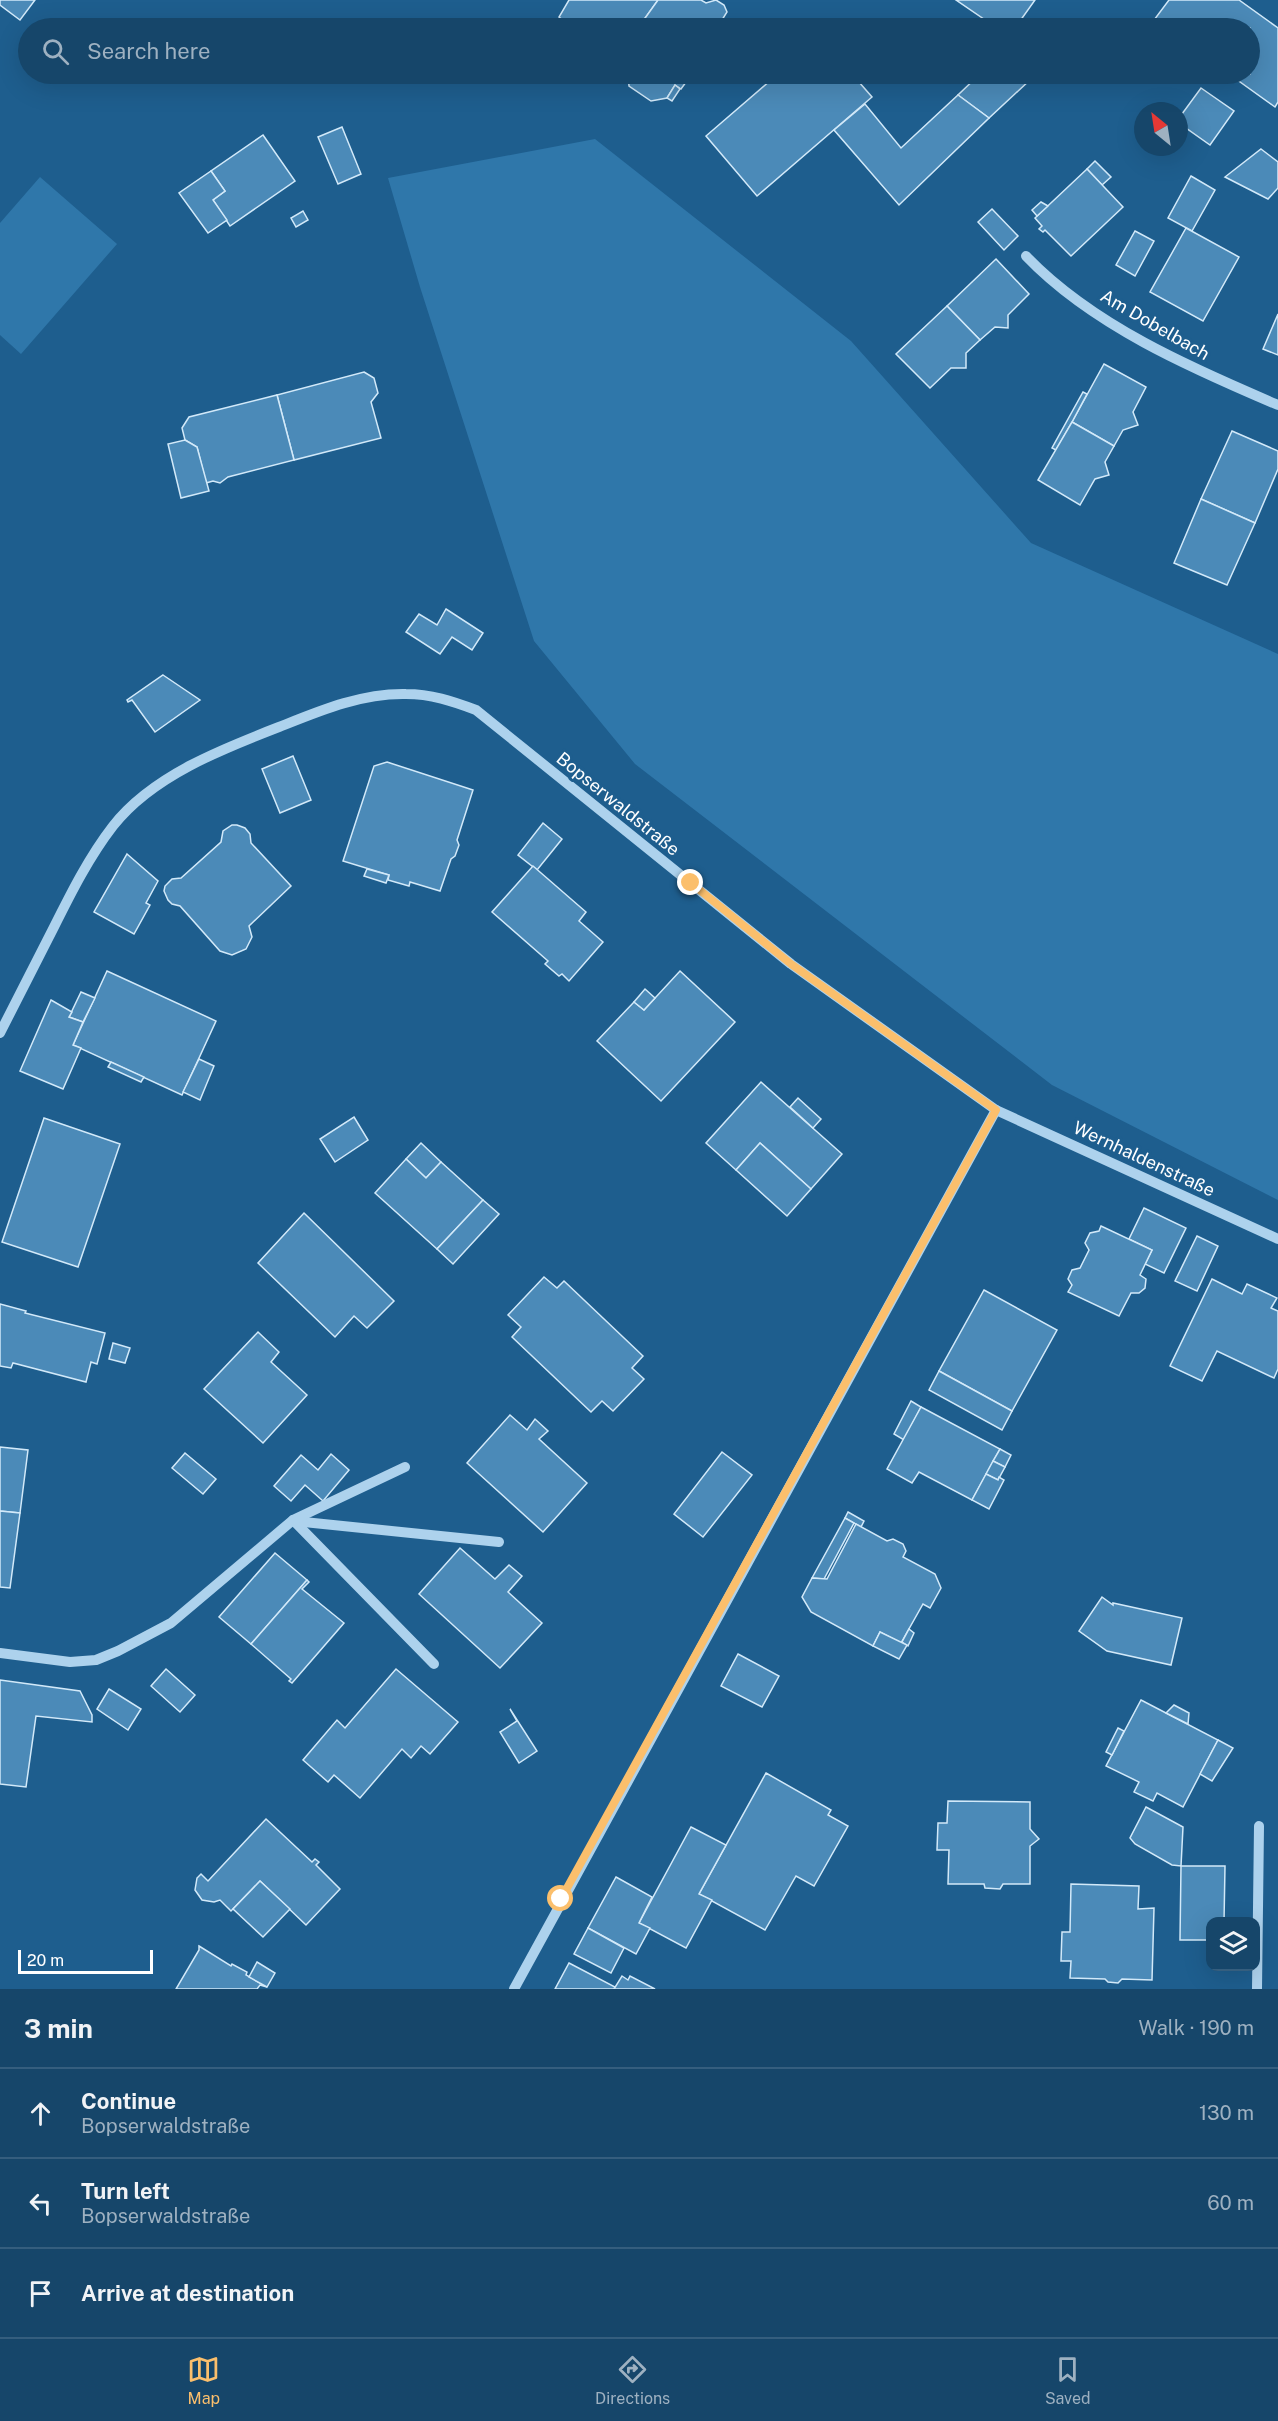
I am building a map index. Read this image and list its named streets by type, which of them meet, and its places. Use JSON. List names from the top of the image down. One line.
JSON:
{"streets":{"street":["Am Dobelbach","Bopserwaldstraße","Wernhaldenstraße"]},"crossings":[["Bopserwaldstraße","Wernhaldenstraße"]],"scale_bar":"20 m","north":"top left","page":{"search":"Search here","scale":"20 m","heading":["3 min","Walk · 190 m"],"list":[["Continue","Bopserwaldstraße","130 m"],["Turn left","Bopserwaldstraße","60 m"],"Arrive at destination"],"nav":["Map","Directions","Saved"]}}
